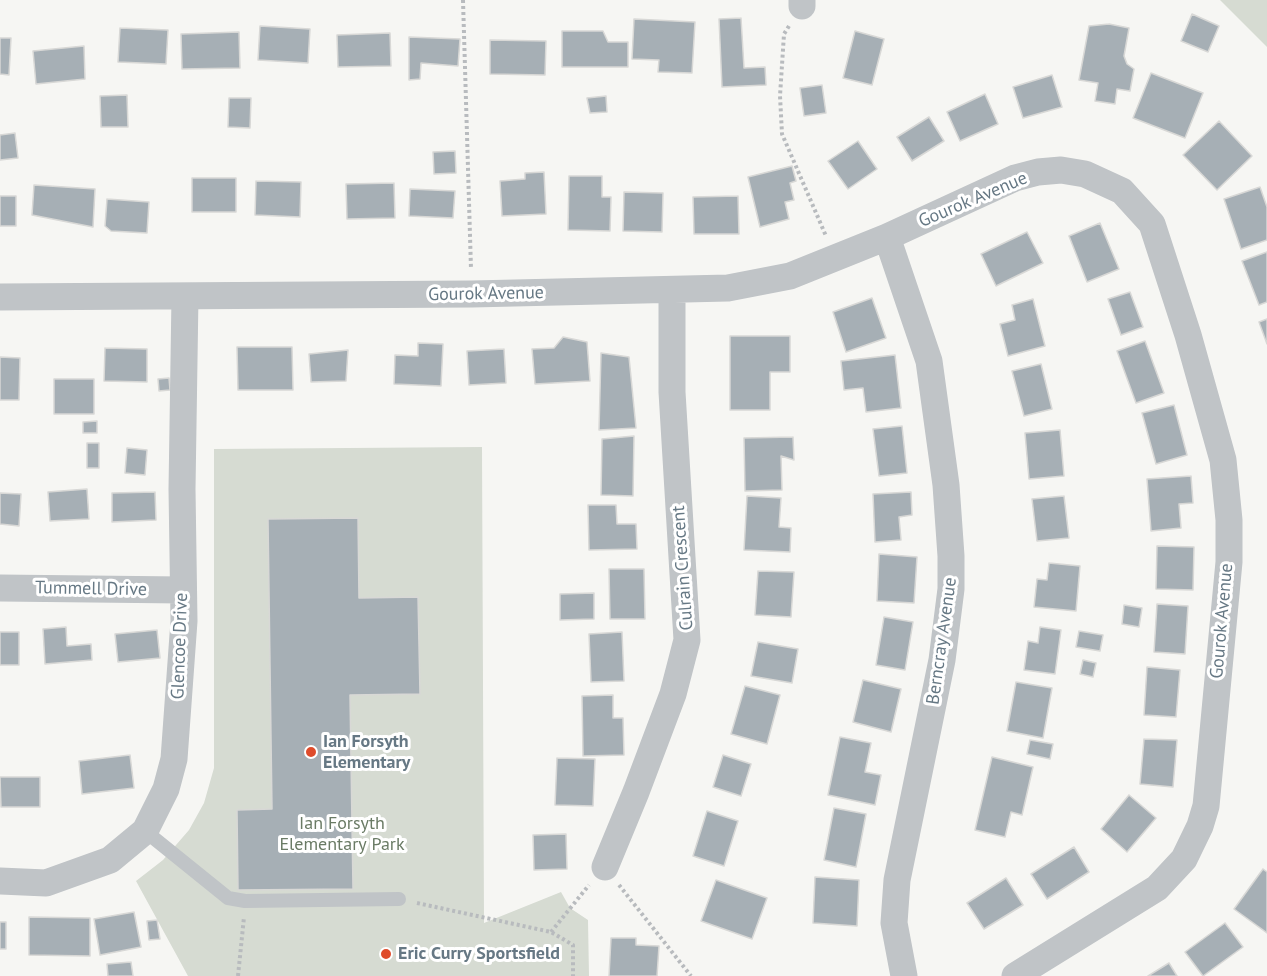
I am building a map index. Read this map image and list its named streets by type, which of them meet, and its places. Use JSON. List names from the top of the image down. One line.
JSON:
{"streets":{"street":["Gourok Avenue","Culrain Crescent","Tummell Drive","Berncray Avenue","Glencoe Drive"]},"crossings":[["Gourok Avenue","Culrain Crescent"],["Gourok Avenue","Berncray Avenue"],["Gourok Avenue","Glencoe Drive"],["Tummell Drive","Glencoe Drive"]],"parks":["Ian Forsyth Elementary Park"],"places":["Ian Forsyth Elementary","Eric Curry Sportsfield"]}
